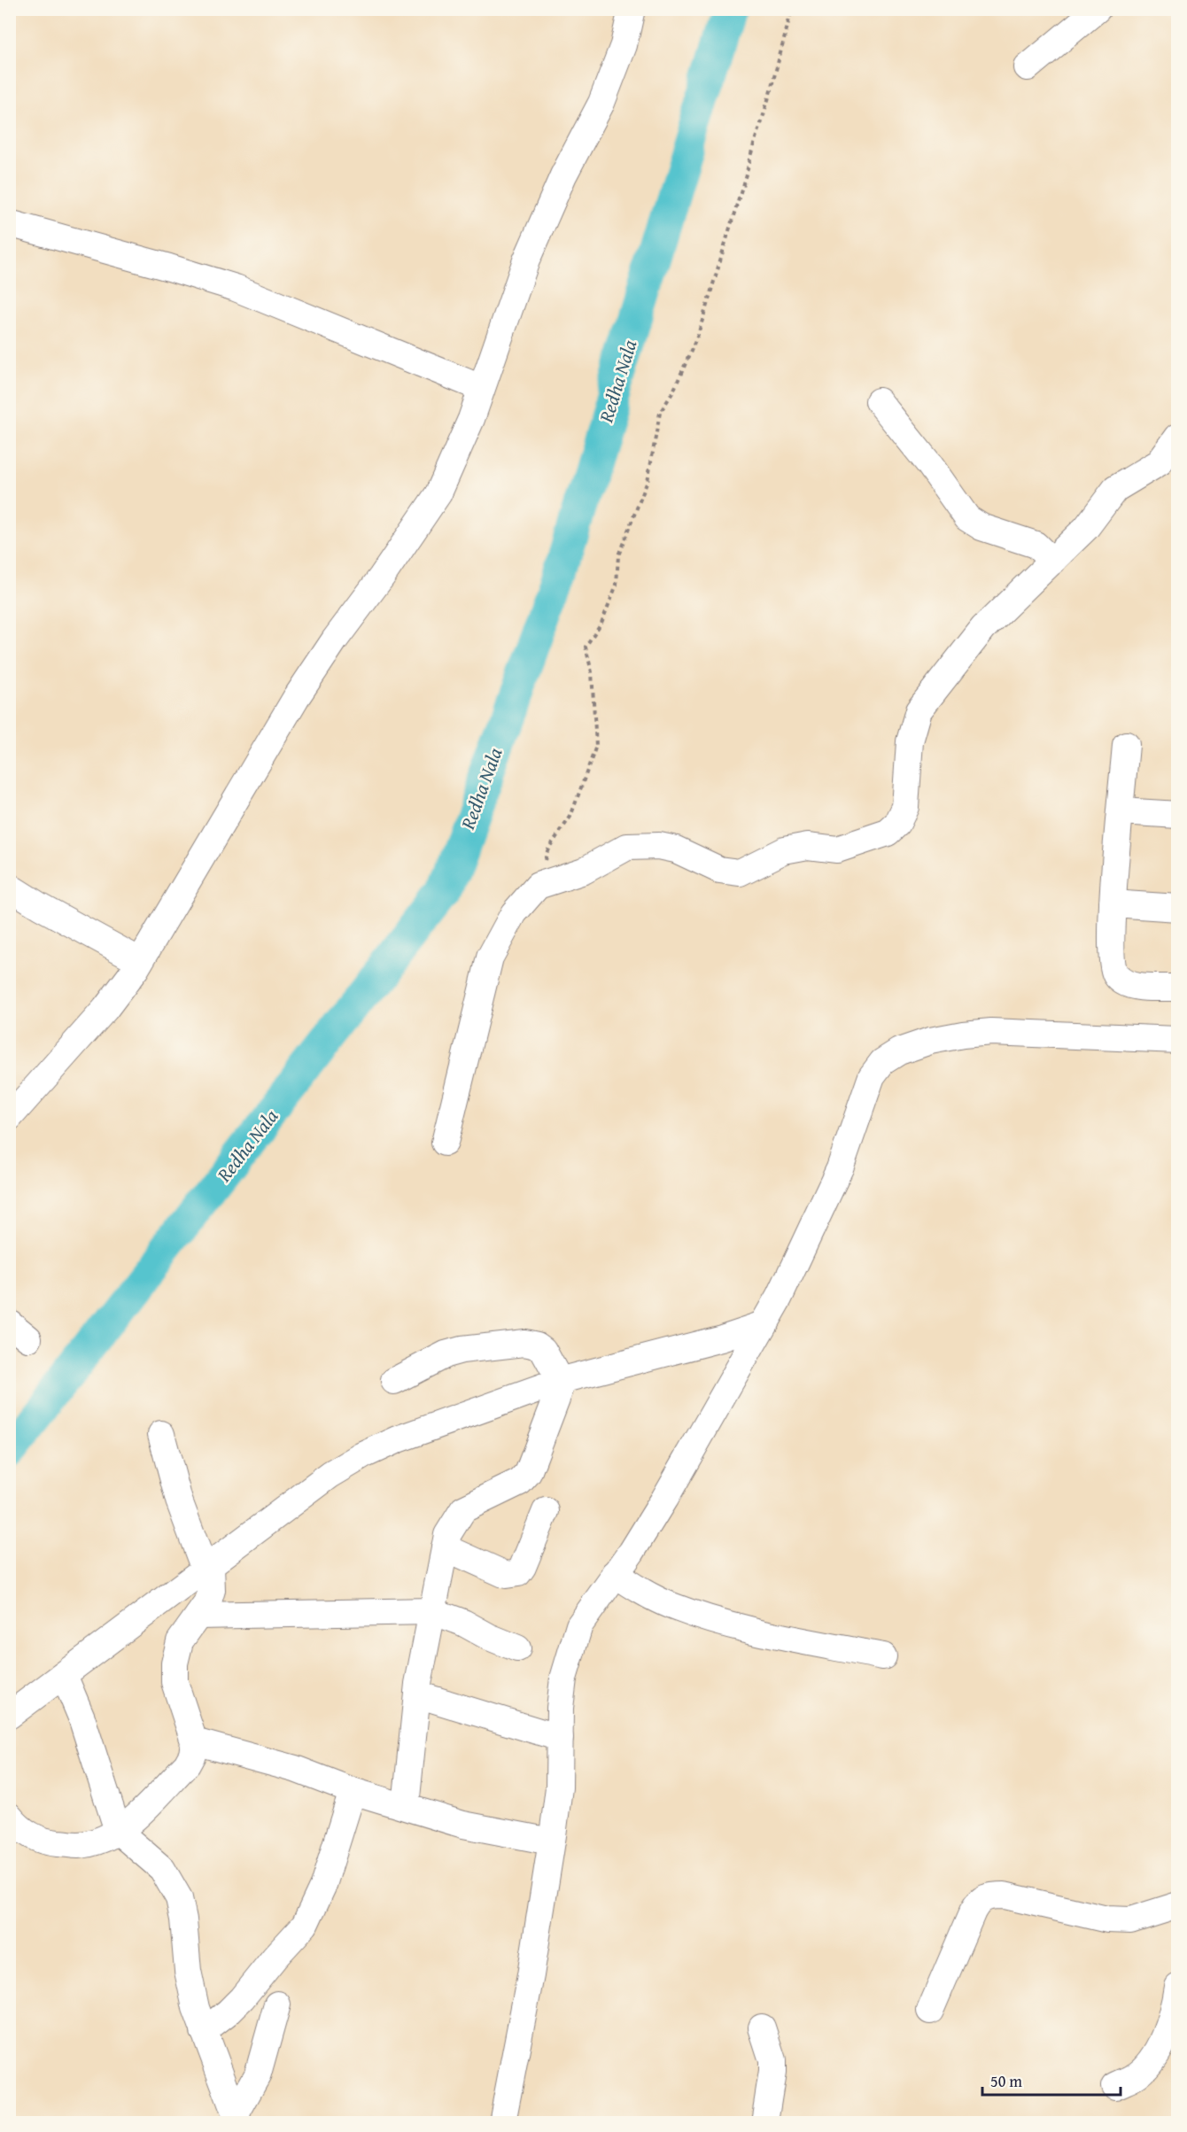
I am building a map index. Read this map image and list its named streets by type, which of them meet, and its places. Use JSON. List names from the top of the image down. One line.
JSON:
{"water":["Redha Nala"],"scale_bar":"50 m"}
